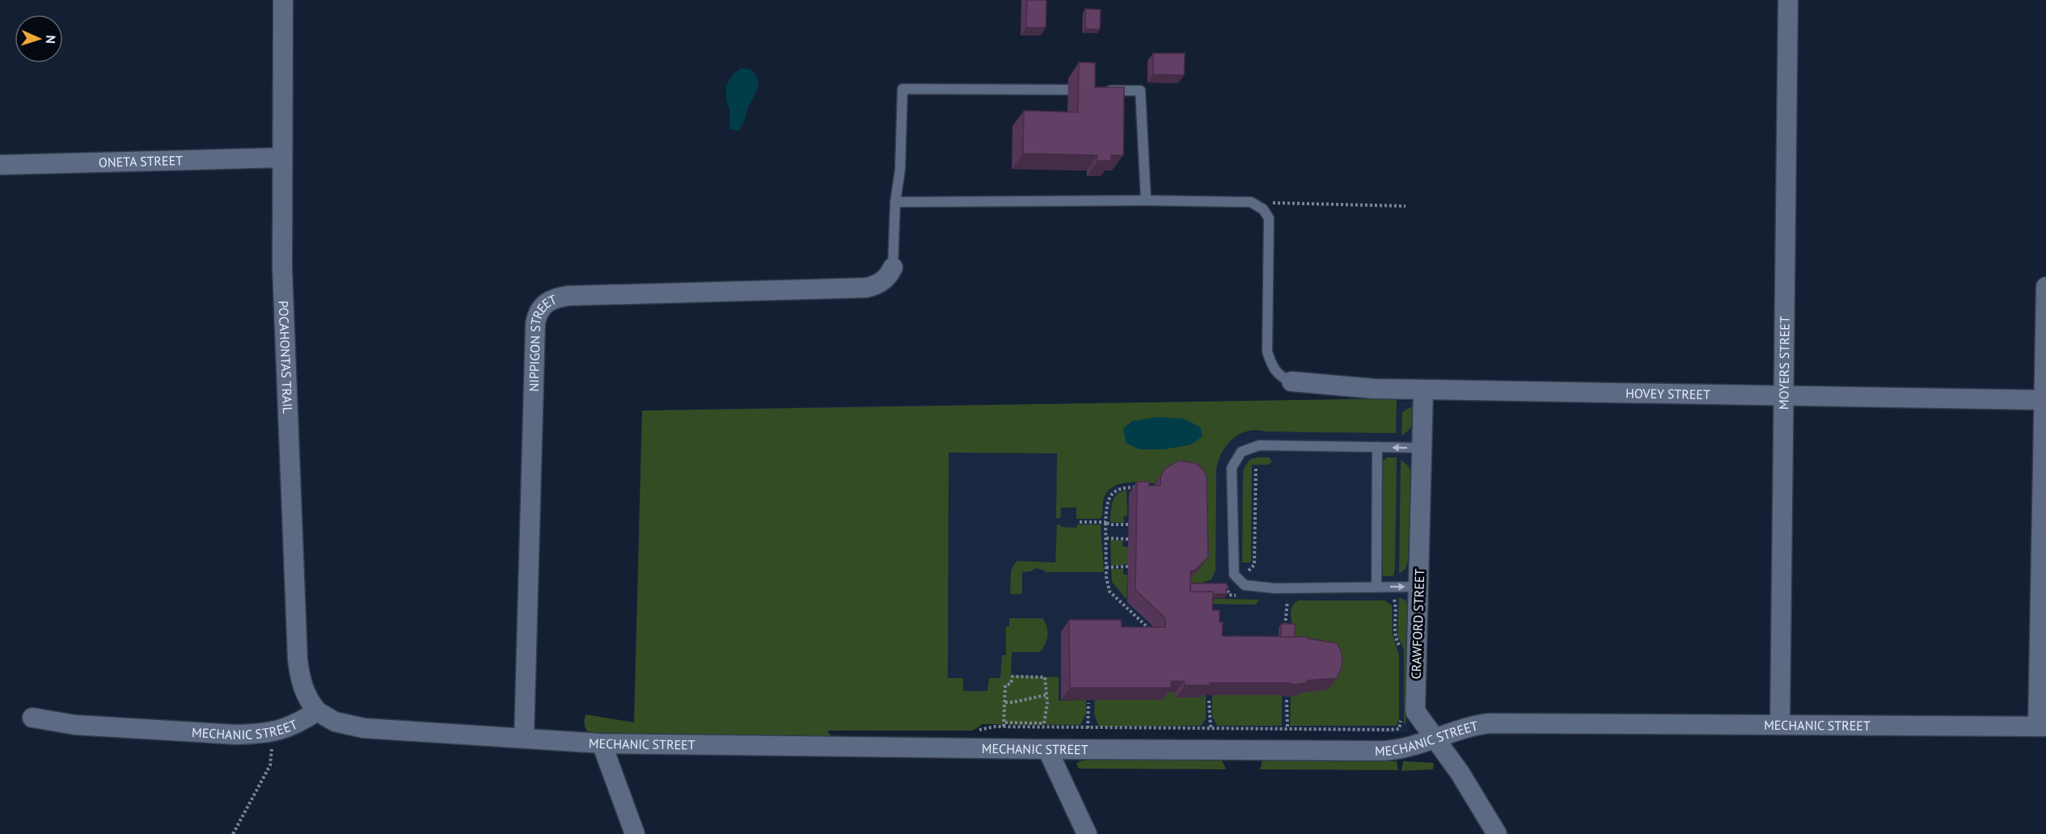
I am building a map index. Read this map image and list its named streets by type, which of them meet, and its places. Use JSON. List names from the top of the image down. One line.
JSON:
{"streets":{"street":["ONETA STREET","NIPPIGON STREET","POCAHONTAS TRAIL","MOYERS STREET","HOVEY STREET","CRAWFORD STREET","MECHANIC STREET"]},"crossings":[["ONETA STREET","POCAHONTAS TRAIL"],["NIPPIGON STREET","MECHANIC STREET"],["POCAHONTAS TRAIL","MECHANIC STREET"],["MOYERS STREET","HOVEY STREET"],["MOYERS STREET","MECHANIC STREET"],["HOVEY STREET","CRAWFORD STREET"],["CRAWFORD STREET","MECHANIC STREET"]],"north":"right"}
